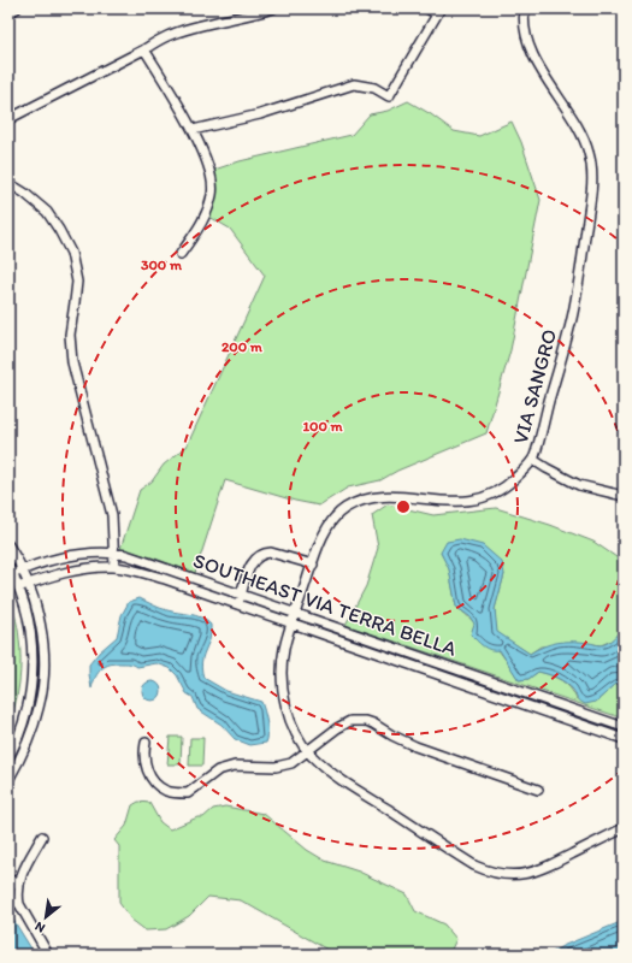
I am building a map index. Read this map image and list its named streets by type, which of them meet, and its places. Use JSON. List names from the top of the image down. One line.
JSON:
{"streets":{"street":["VIA SANGRO","SOUTHEAST VIA TERRA BELLA"]},"crossings":[["VIA SANGRO","SOUTHEAST VIA TERRA BELLA"]],"north":"bottom left","rings":["300 m","200 m","100 m"]}
